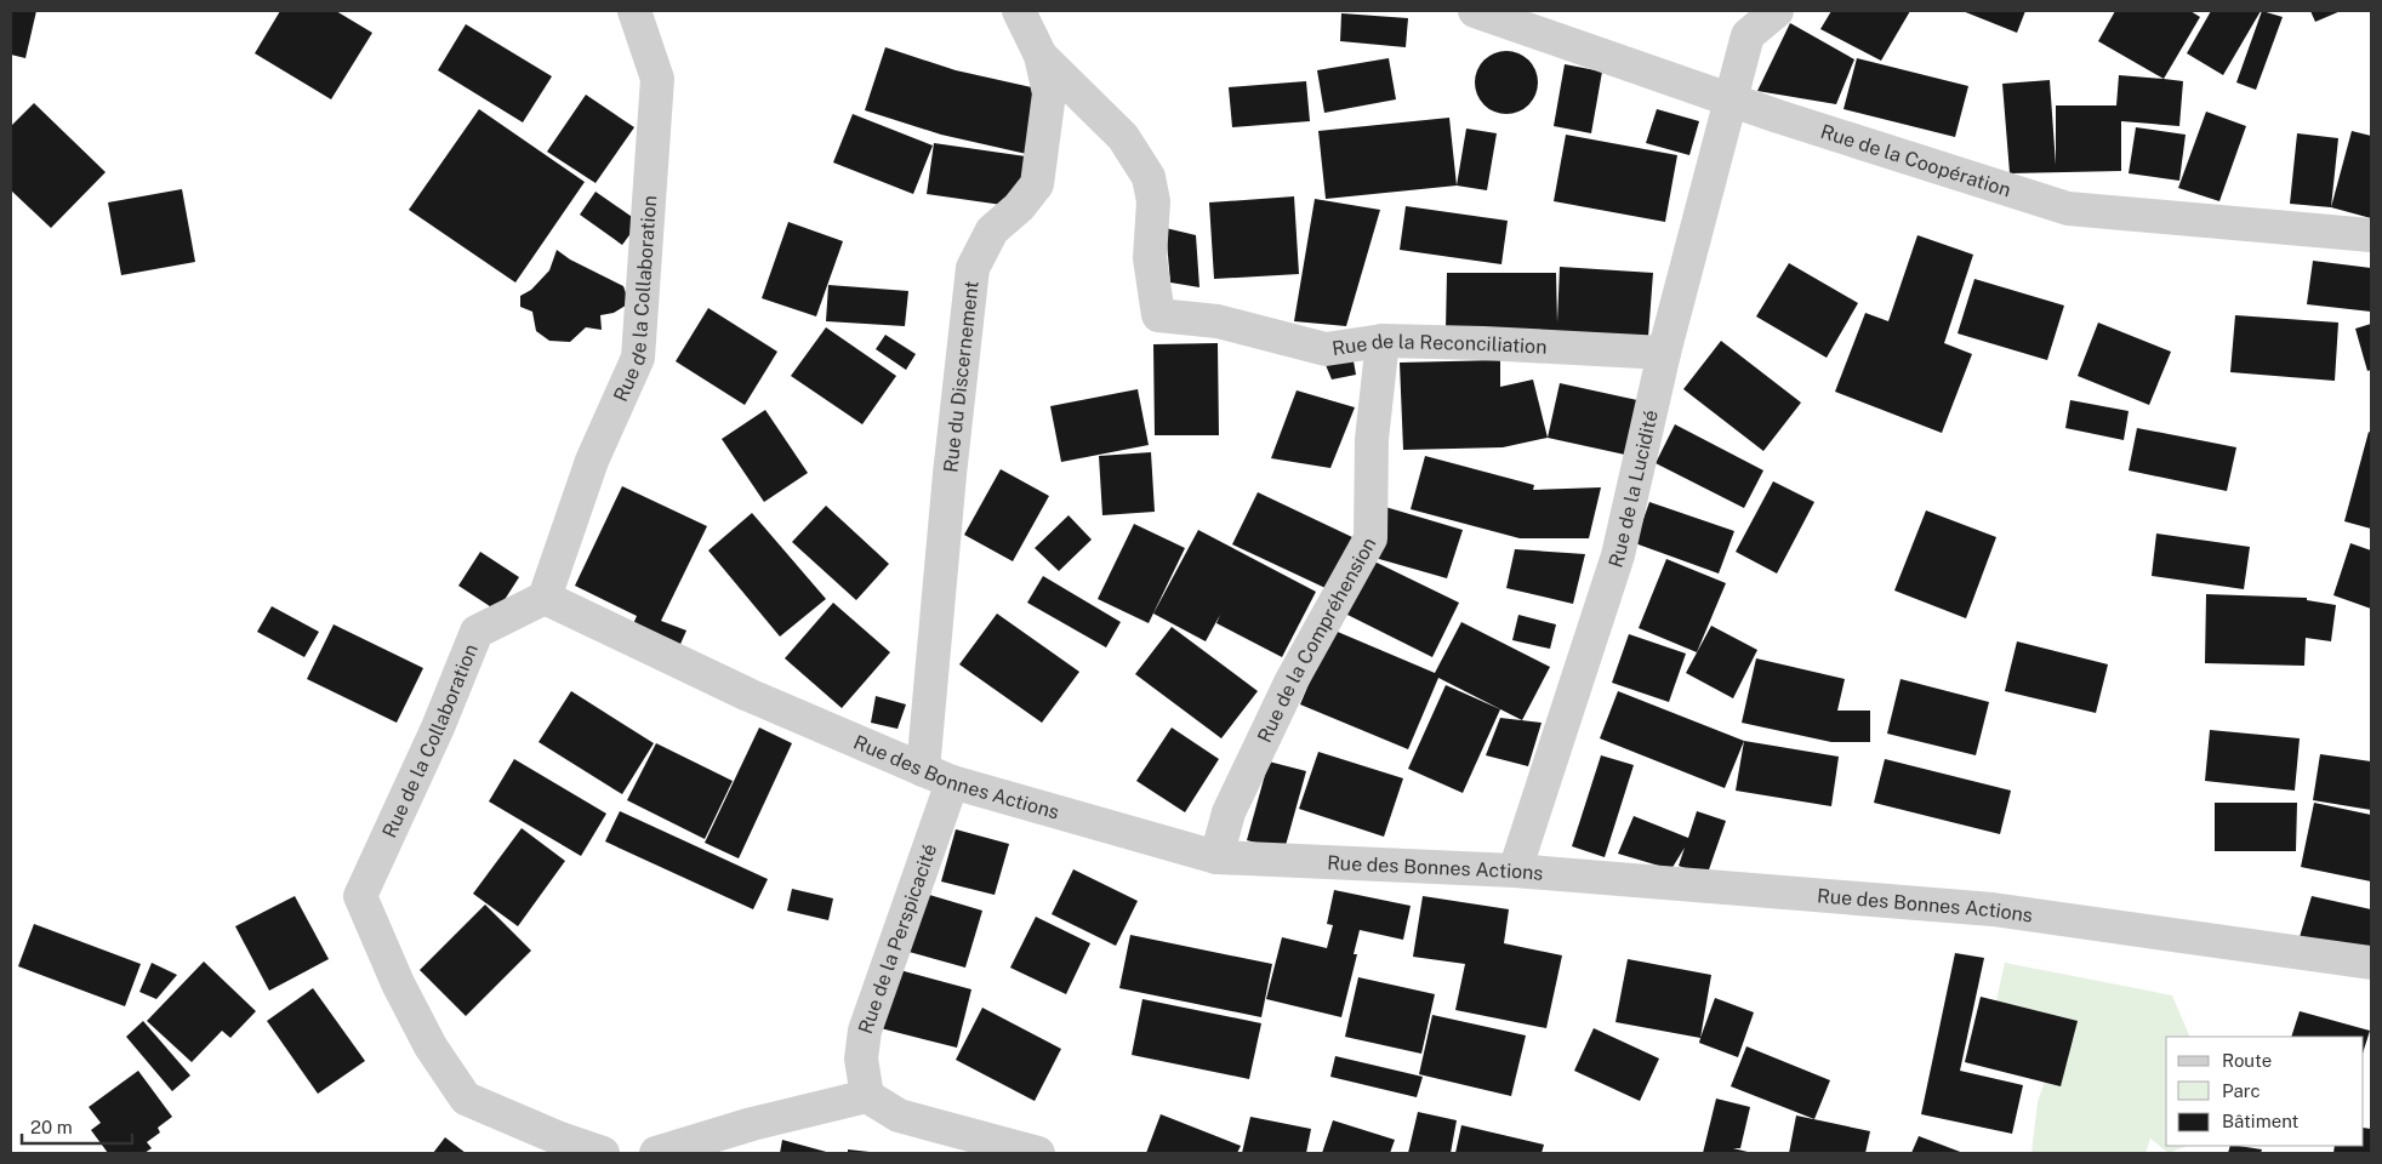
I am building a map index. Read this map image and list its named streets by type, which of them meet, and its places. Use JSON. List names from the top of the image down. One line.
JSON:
{"streets":{"street":["Rue de la Coopération","Rue de la Collaboration","Rue de la Reconciliation","Rue du Discernement","Rue de la Lucidité","Rue de la Compréhension","Rue des Bonnes Actions","Rue de la Perspicacité"]},"crossings":[["Rue de la Coopération","Rue de la Lucidité"],["Rue de la Collaboration","Rue des Bonnes Actions"],["Rue de la Reconciliation","Rue du Discernement"],["Rue de la Reconciliation","Rue de la Lucidité"],["Rue de la Reconciliation","Rue de la Compréhension"],["Rue du Discernement","Rue des Bonnes Actions"],["Rue du Discernement","Rue de la Perspicacité"],["Rue de la Lucidité","Rue des Bonnes Actions"],["Rue de la Compréhension","Rue des Bonnes Actions"],["Rue des Bonnes Actions","Rue de la Perspicacité"]],"legend":["Route","Parc","Bâtiment"],"scale_bar":"20 m"}
